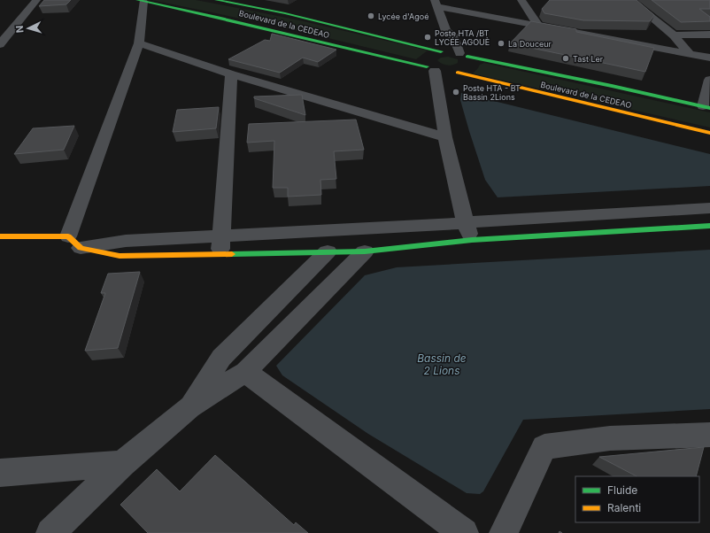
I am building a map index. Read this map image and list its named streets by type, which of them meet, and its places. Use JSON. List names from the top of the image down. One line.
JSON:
{"streets":{"main road":["Boulevard de la CEDEAO"]},"water":["Bassin de 2 Lions"],"places":["Lycée d'Agoé","Poste HTA /BT LYCÉE AGOUÈ","La Douceur","Tast Ler","Poste HTA - BT Bassin 2Lions"],"legend":["Fluide","Ralenti"],"north":"left"}
